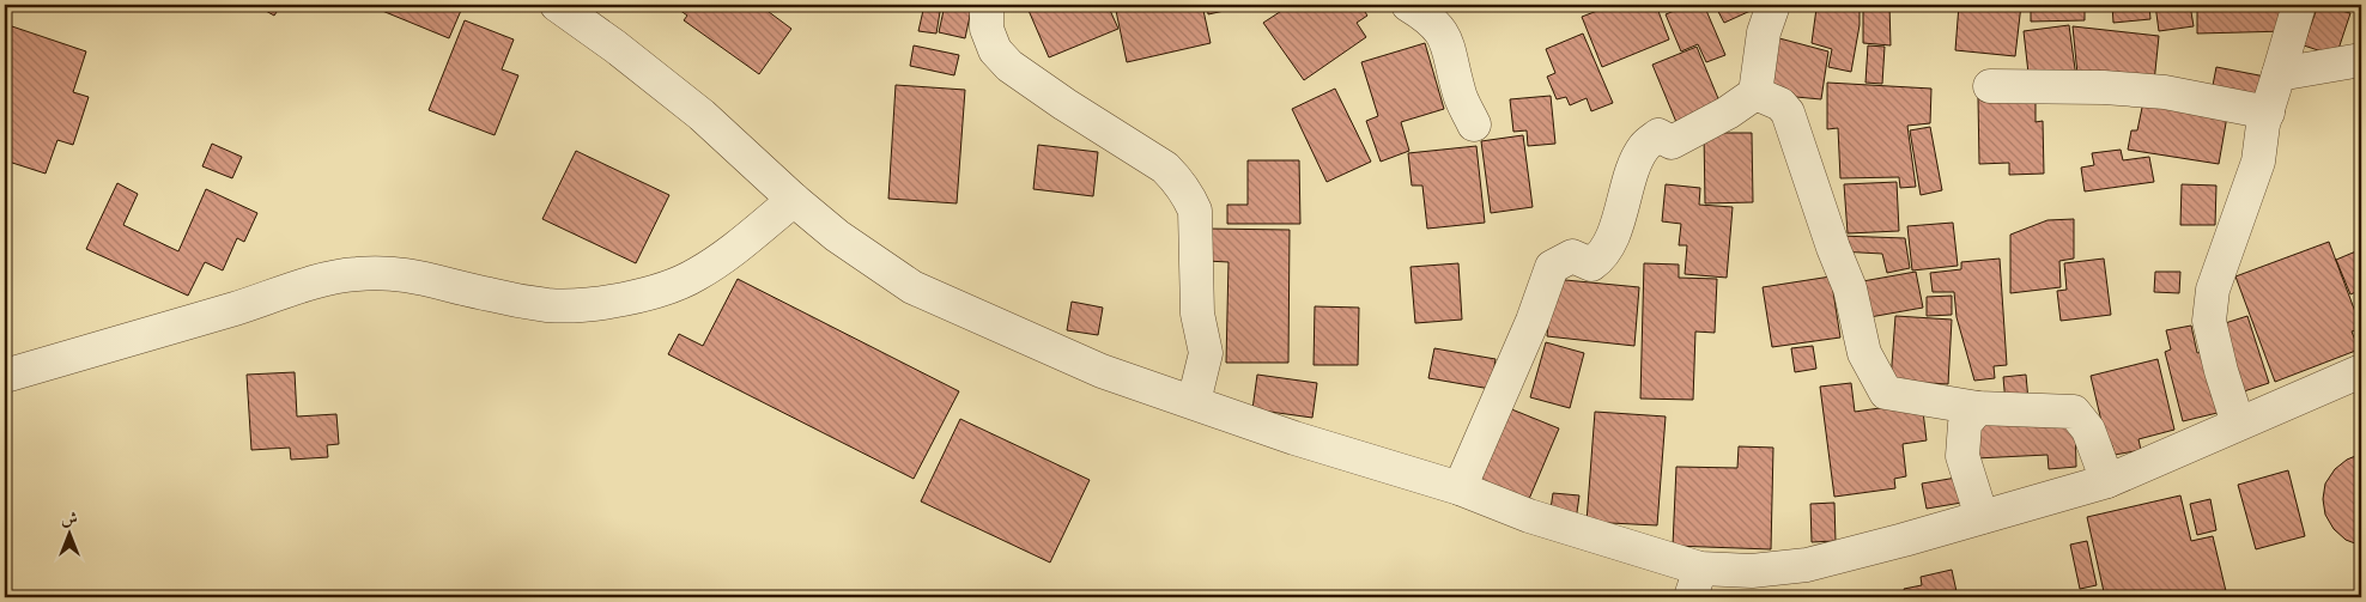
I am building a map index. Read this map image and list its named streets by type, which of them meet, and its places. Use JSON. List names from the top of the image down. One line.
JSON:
{"north":"top"}
